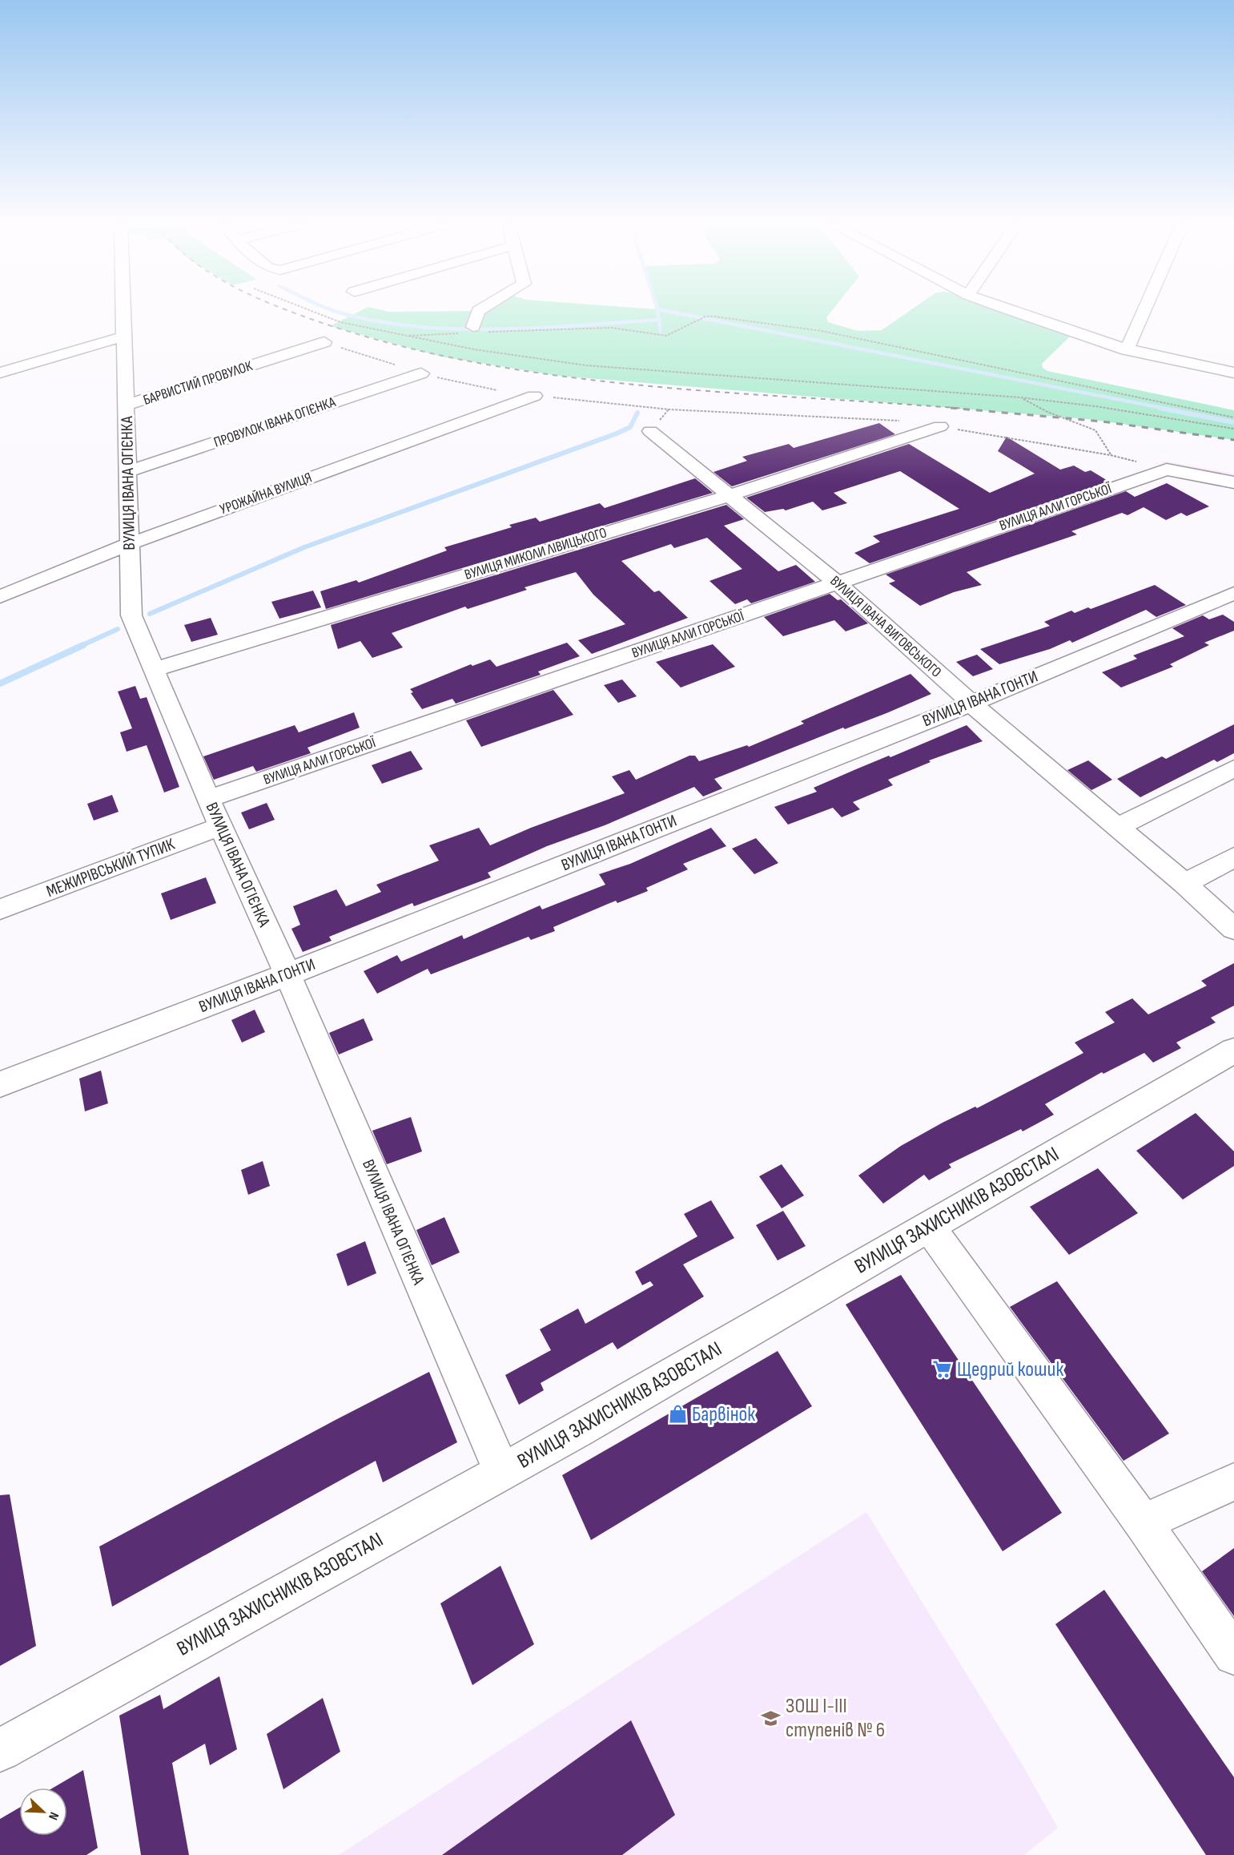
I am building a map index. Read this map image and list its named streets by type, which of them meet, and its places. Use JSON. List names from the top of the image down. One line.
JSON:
{"streets":{"street":["БАРВИСТИЙ ПРОВУЛОК","ПРОВУЛОК ІВАНА ОГІЄНКА","ВУЛИЦЯ ІВАНА ОГІЄНКА","УРОЖАЙНА ВУЛИЦЯ","ВУЛИЦЯ АЛЛИ ГОРСЬКОЇ","ВУЛИЦЯ МИКОЛИ ЛІВИЦЬКОГО","ВУЛИЦЯ ІВАНА ВИГОВСЬКОГО","ВУЛИЦЯ ІВАНА ГОНТИ","МЕЖИРІВСЬКИЙ ТУПИК","ВУЛИЦЯ ЗАХИСНИКІВ АЗОВСТАЛІ"]},"crossings":[["БАРВИСТИЙ ПРОВУЛОК","ВУЛИЦЯ ІВАНА ОГІЄНКА"],["ПРОВУЛОК ІВАНА ОГІЄНКА","ВУЛИЦЯ ІВАНА ОГІЄНКА"],["ВУЛИЦЯ ІВАНА ОГІЄНКА","УРОЖАЙНА ВУЛИЦЯ"],["ВУЛИЦЯ ІВАНА ОГІЄНКА","ВУЛИЦЯ АЛЛИ ГОРСЬКОЇ"],["ВУЛИЦЯ ІВАНА ОГІЄНКА","ВУЛИЦЯ МИКОЛИ ЛІВИЦЬКОГО"],["ВУЛИЦЯ ІВАНА ОГІЄНКА","ВУЛИЦЯ ІВАНА ГОНТИ"],["ВУЛИЦЯ ІВАНА ОГІЄНКА","МЕЖИРІВСЬКИЙ ТУПИК"],["ВУЛИЦЯ ІВАНА ОГІЄНКА","ВУЛИЦЯ ЗАХИСНИКІВ АЗОВСТАЛІ"],["ВУЛИЦЯ АЛЛИ ГОРСЬКОЇ","ВУЛИЦЯ ІВАНА ВИГОВСЬКОГО"],["ВУЛИЦЯ МИКОЛИ ЛІВИЦЬКОГО","ВУЛИЦЯ ІВАНА ВИГОВСЬКОГО"],["ВУЛИЦЯ ІВАНА ВИГОВСЬКОГО","ВУЛИЦЯ ІВАНА ГОНТИ"]],"places":{"supermarket":["Щедрий кошик"],"shop":["Барвінок"],"school or university":["ЗОШ I-III ступенів № 6"]},"north":"bottom right"}
